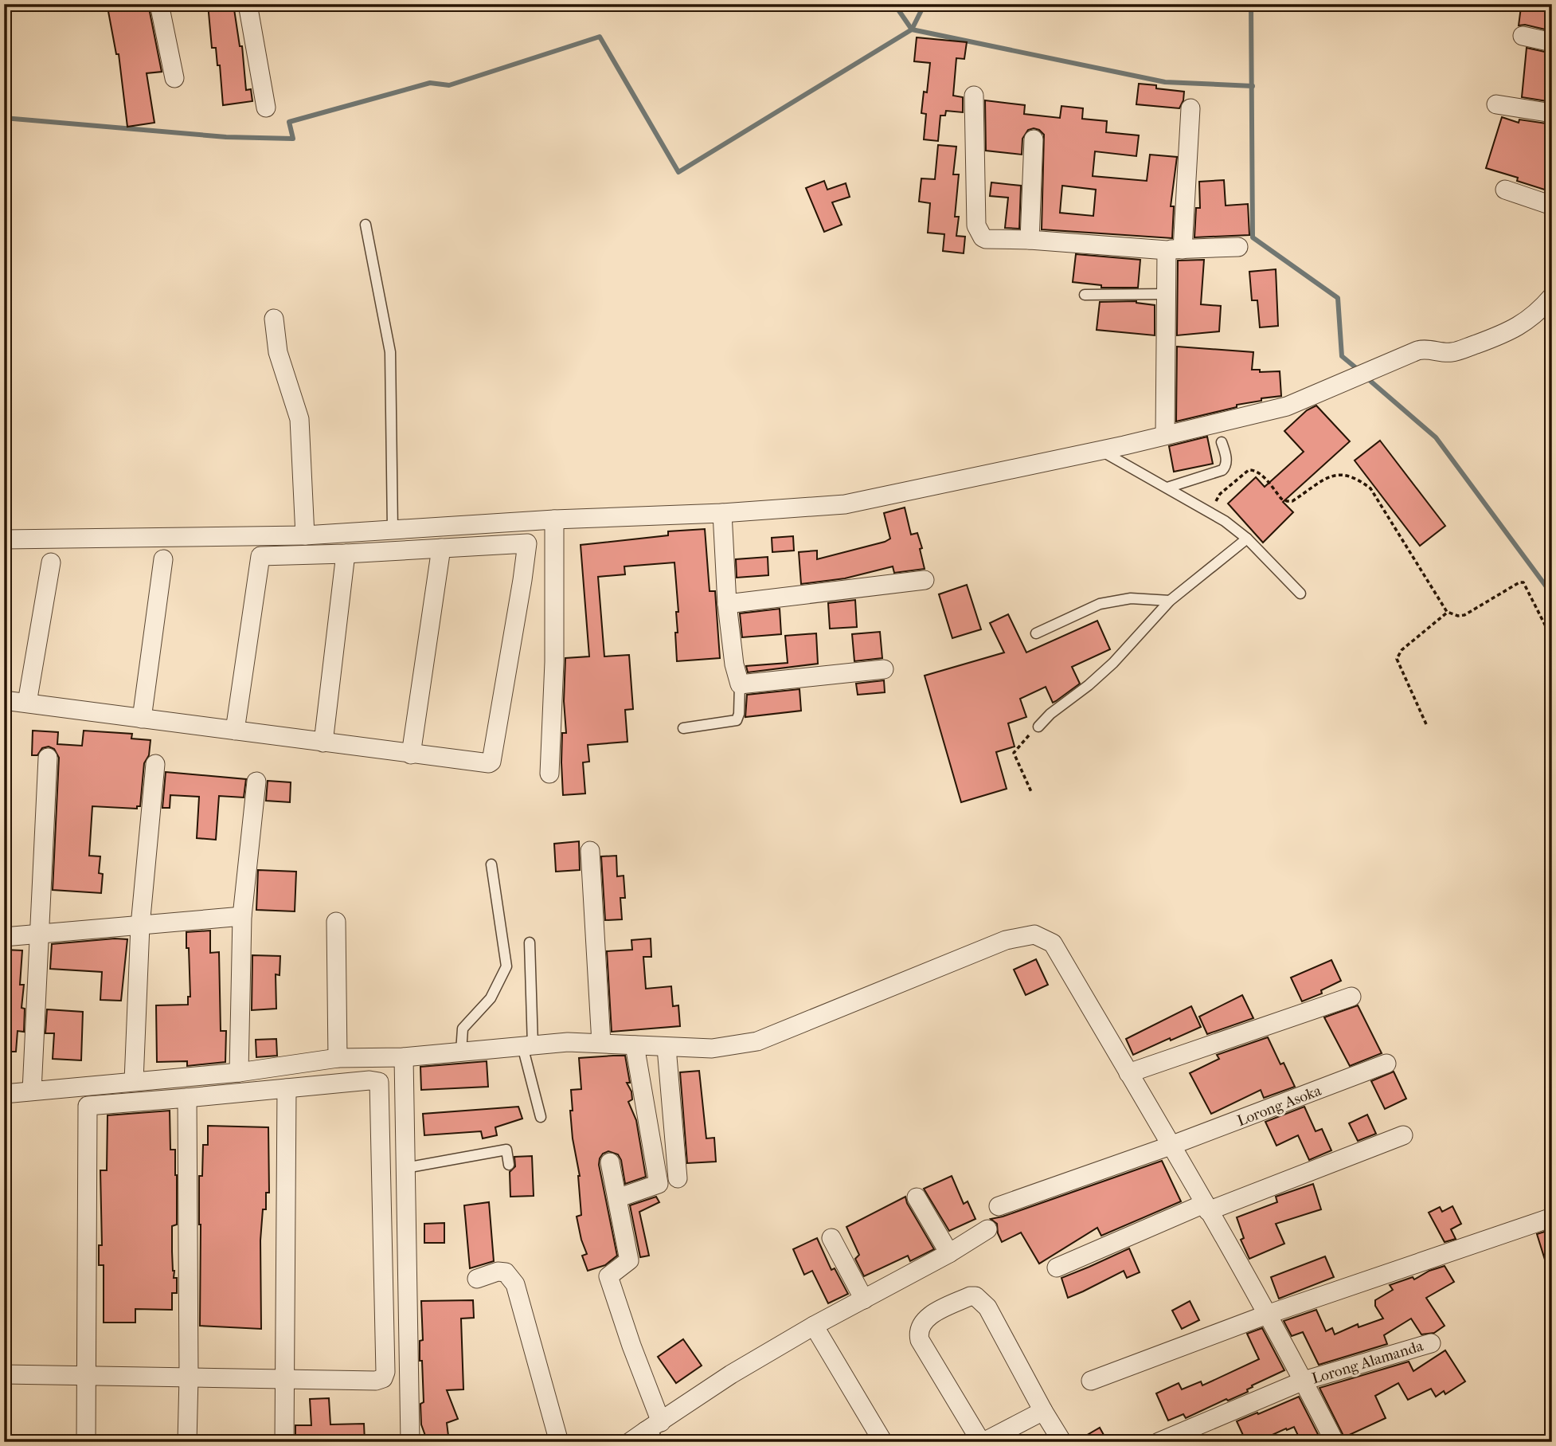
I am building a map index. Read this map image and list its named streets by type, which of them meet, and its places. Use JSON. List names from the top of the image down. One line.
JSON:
{"streets":{"street":["Lorong Asoka","Lorong Alamanda"]}}
